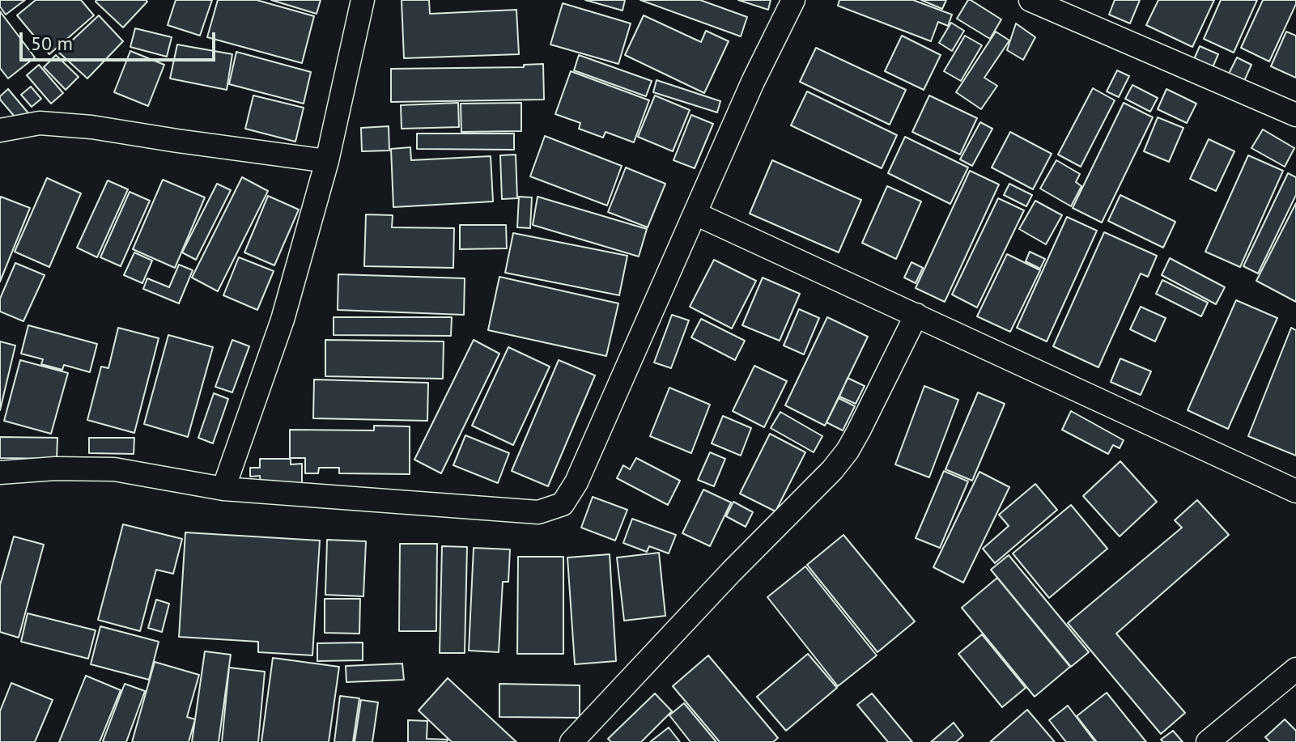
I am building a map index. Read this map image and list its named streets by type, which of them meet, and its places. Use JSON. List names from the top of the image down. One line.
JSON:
{"scale_bar":"50 m"}
